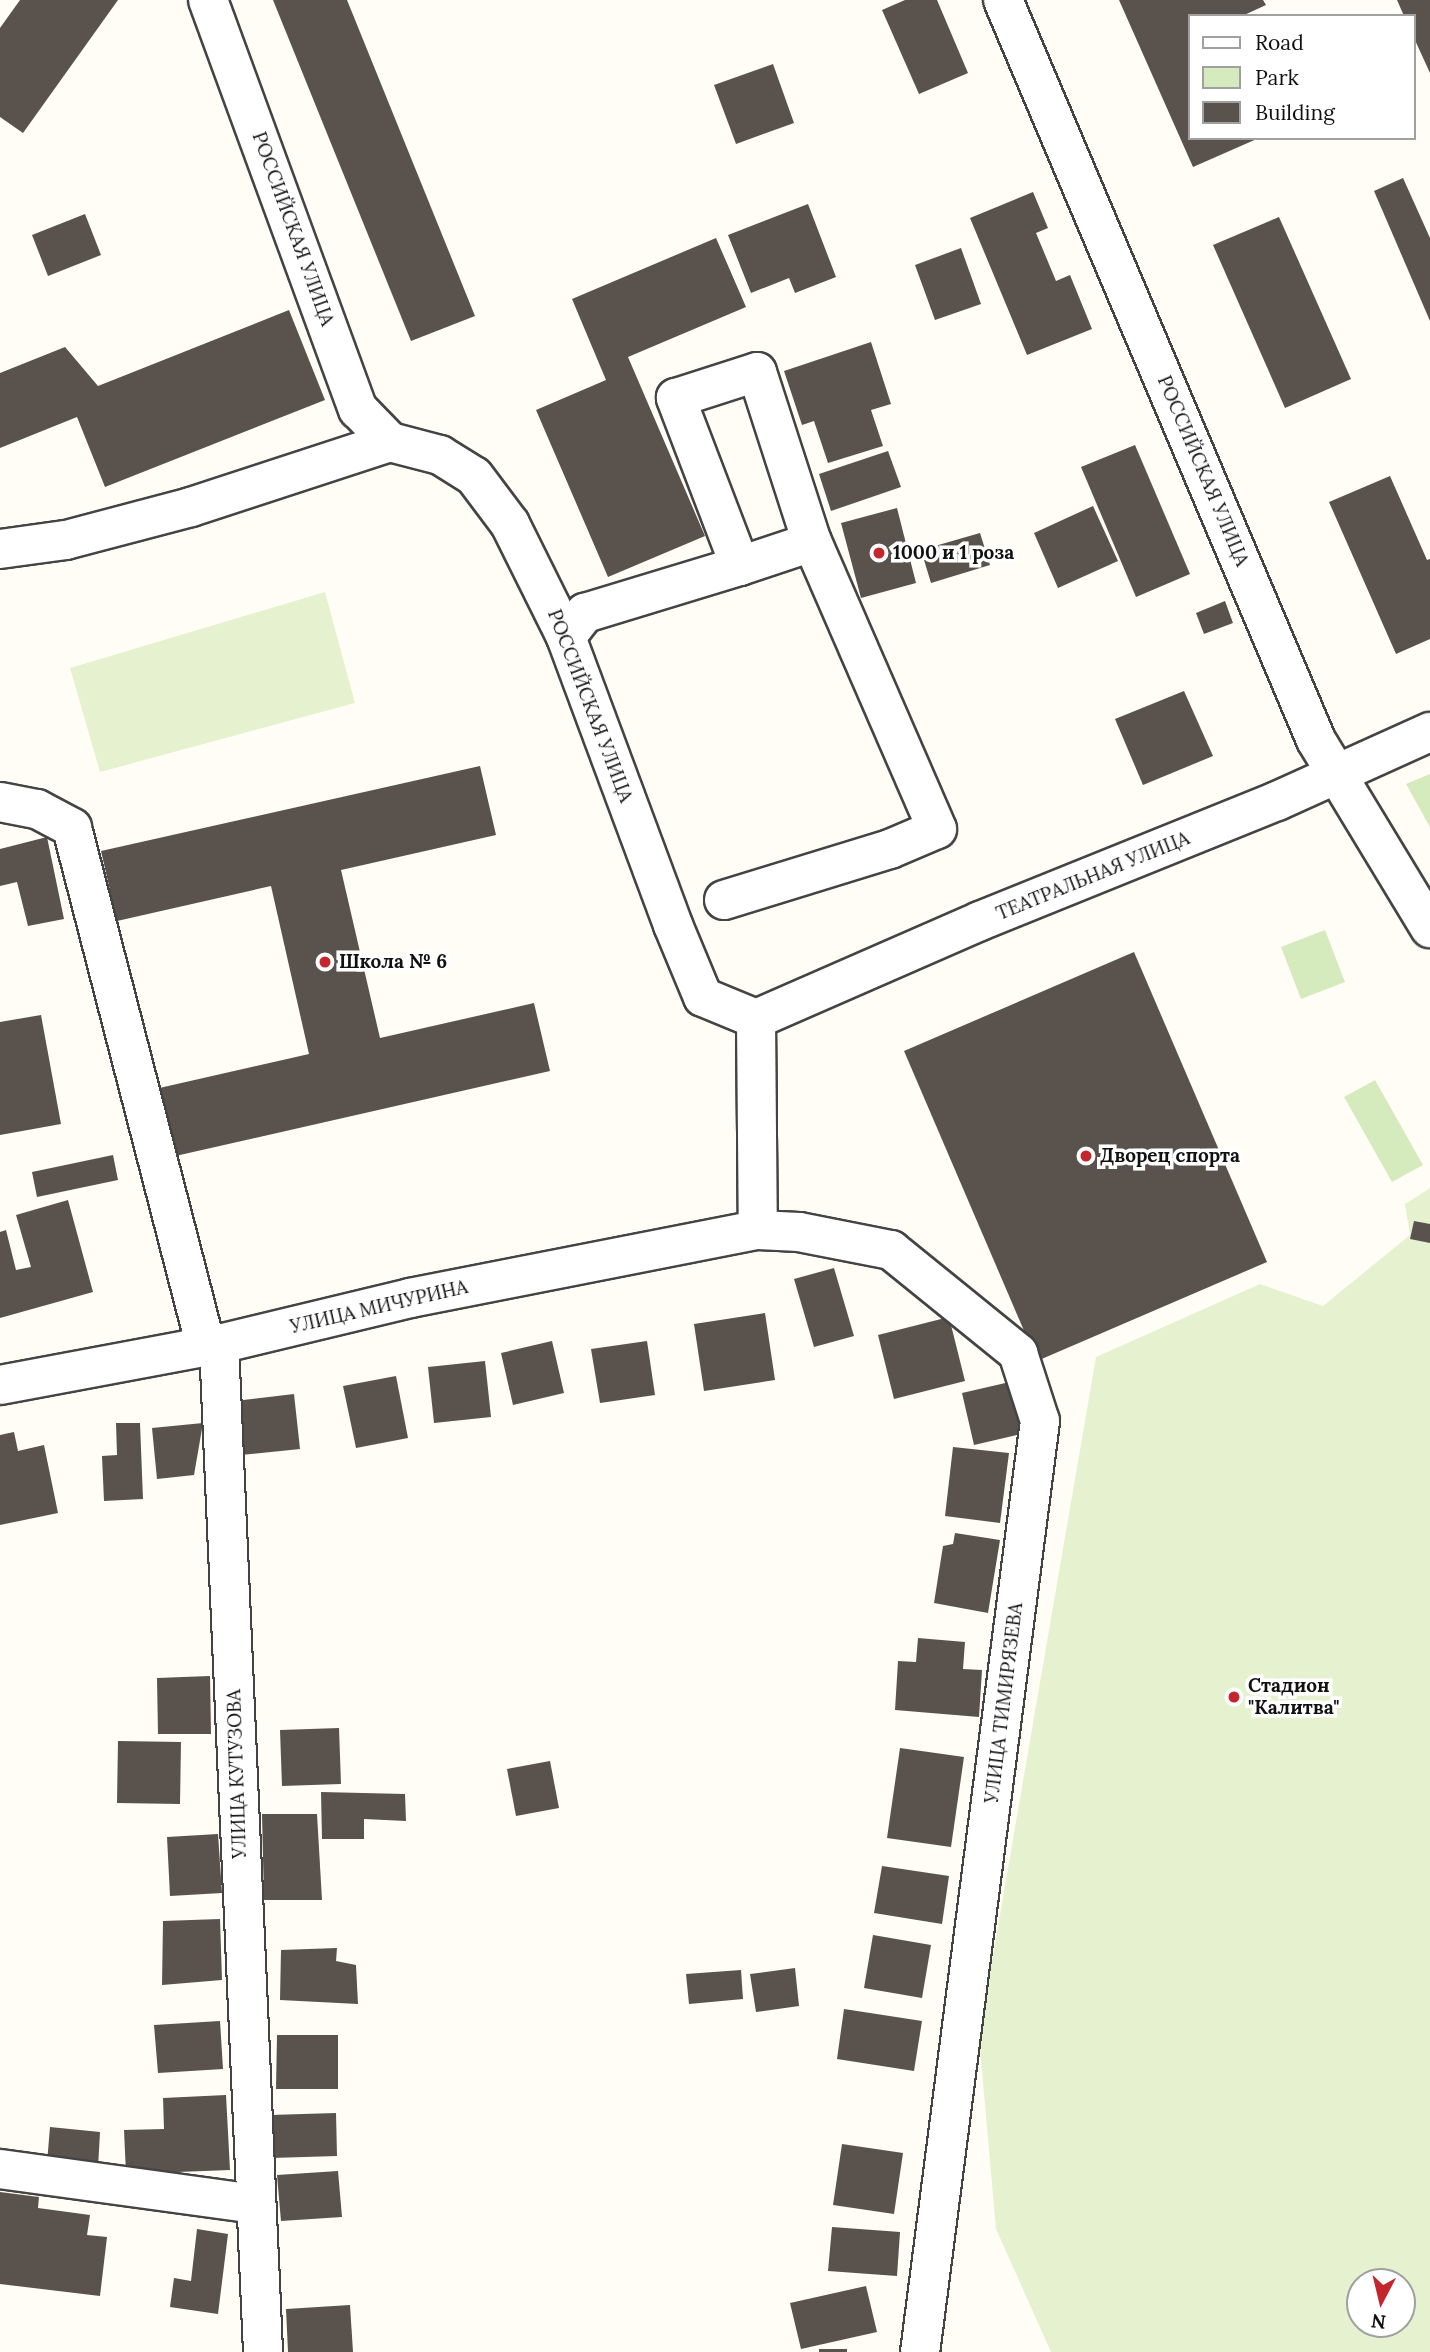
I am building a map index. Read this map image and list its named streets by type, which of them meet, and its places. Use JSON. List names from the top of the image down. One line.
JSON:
{"streets":{"street":["РОССИЙСКАЯ УЛИЦА","ТЕАТРАЛЬНАЯ УЛИЦА","УЛИЦА МИЧУРИНА","УЛИЦА ТИМИРЯЗЕВА","УЛИЦА КУТУЗОВА"]},"crossings":[["РОССИЙСКАЯ УЛИЦА","ТЕАТРАЛЬНАЯ УЛИЦА"],["УЛИЦА МИЧУРИНА","УЛИЦА ТИМИРЯЗЕВА"],["УЛИЦА МИЧУРИНА","УЛИЦА КУТУЗОВА"]],"places":["1000 и 1 роза","Школа № 6","Дворец спорта","Стадион \"Калитва\""],"legend":["Road","Park","Building"],"north":"bottom"}
